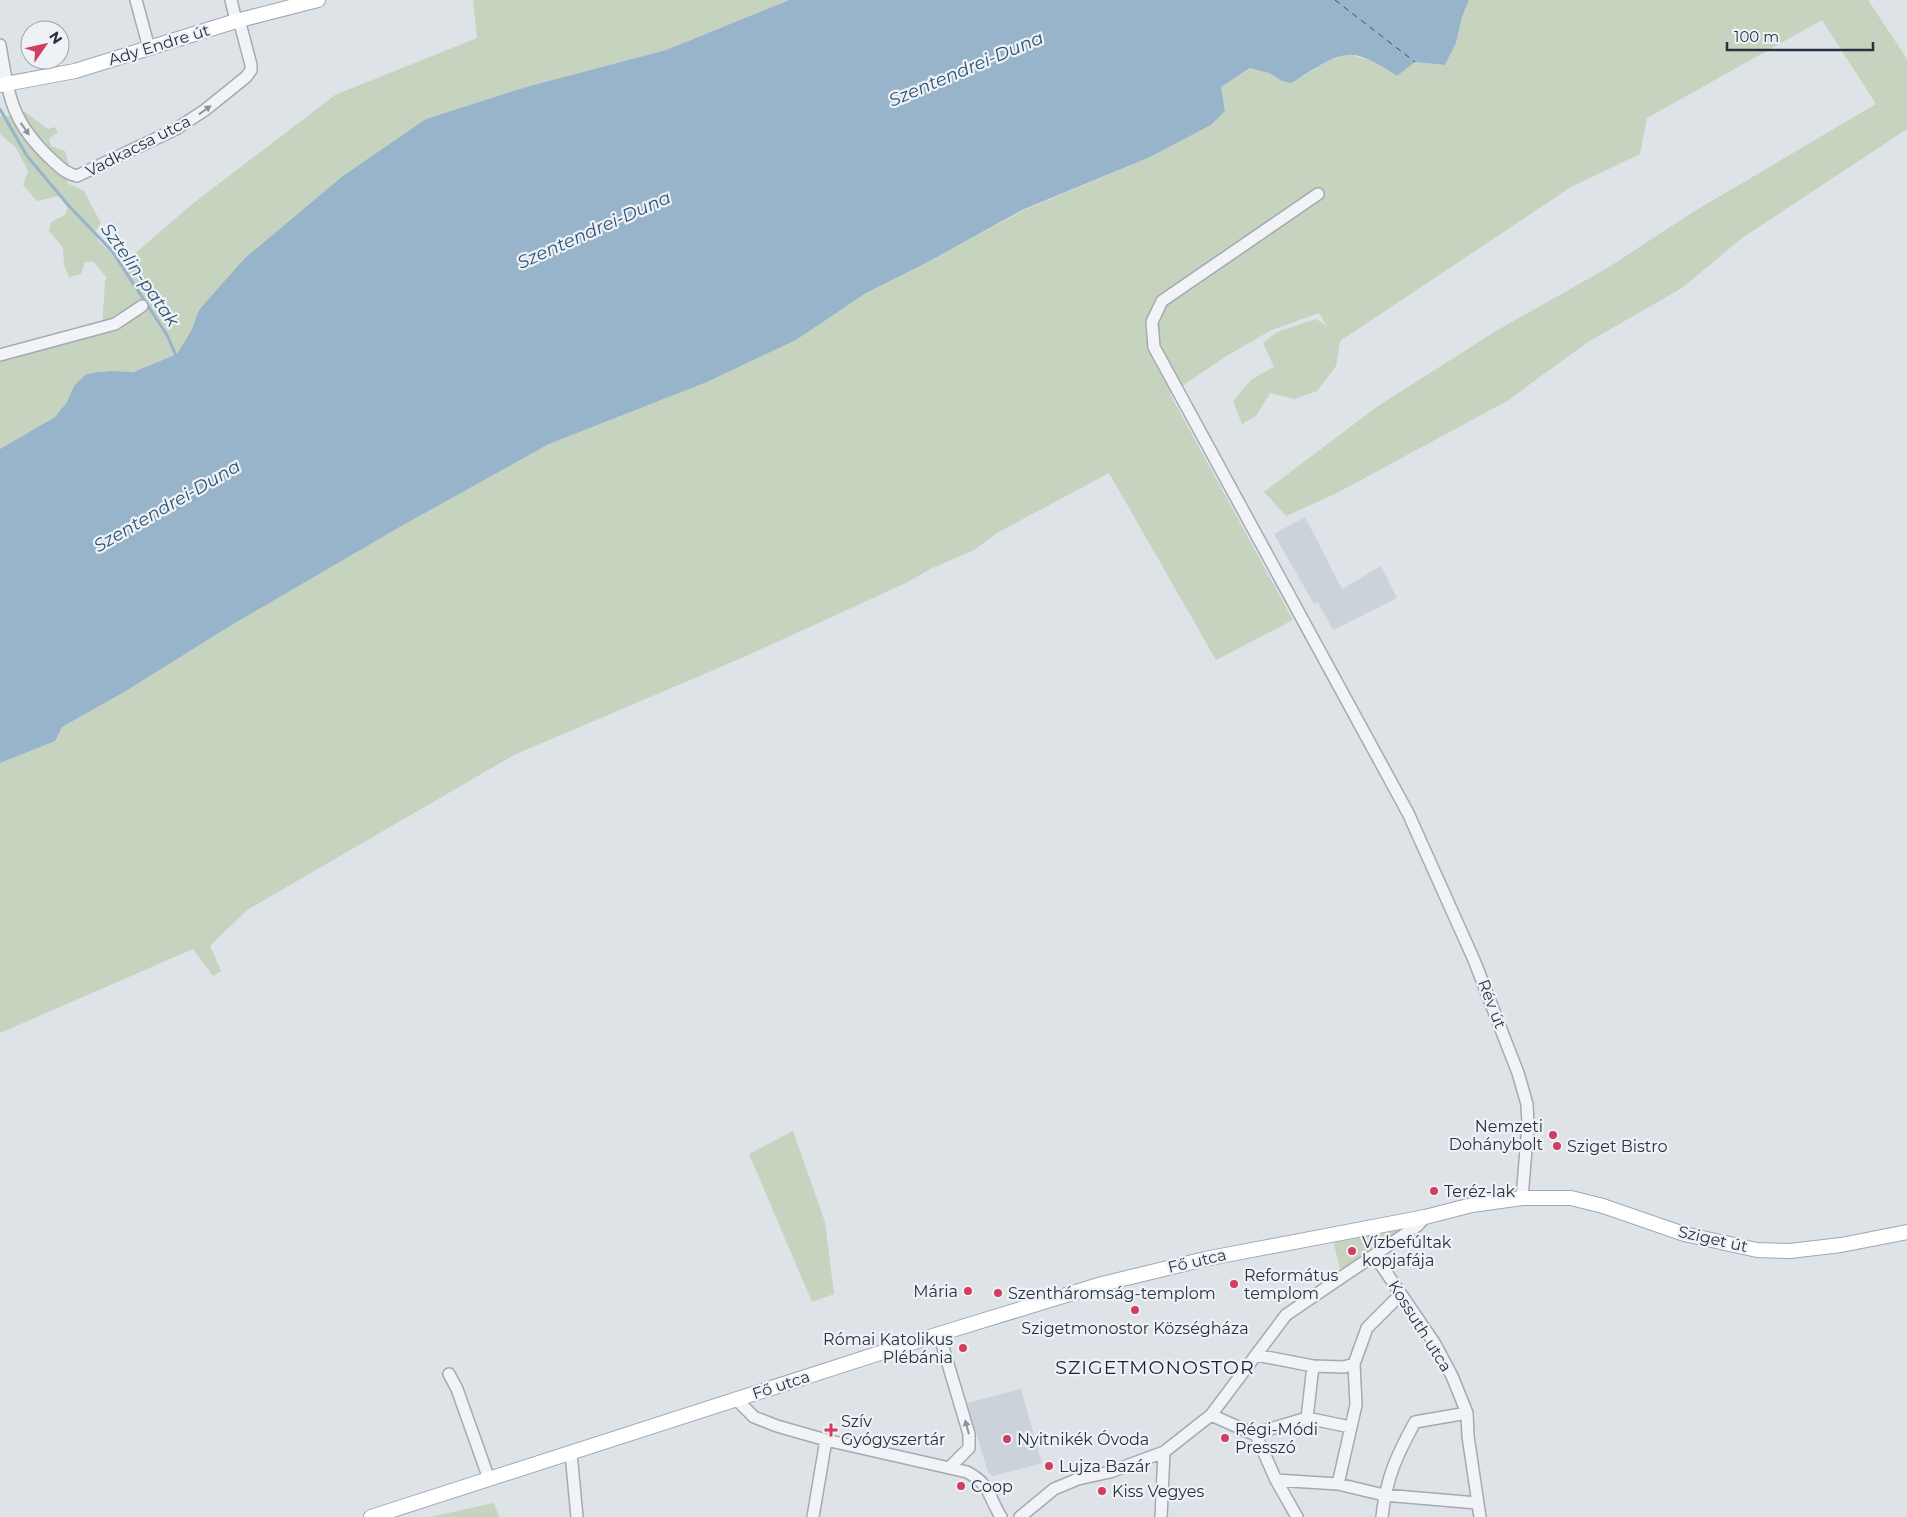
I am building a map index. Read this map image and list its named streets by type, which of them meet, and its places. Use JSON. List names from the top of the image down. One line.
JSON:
{"streets":{"main road":["Ady Endre út","Sziget út","Fő utca"],"street":["Vadkacsa utca","Rév út","Kossuth utca"]},"crossings":[["Ady Endre út","Vadkacsa utca"],["Rév út","Sziget út"],["Rév út","Fő utca"],["Sziget út","Fő utca"]],"districts":["SZIGETMONOSTOR"],"water":["Szentendrei-Duna","Sztelin-patak"],"places":{"other":["Nemzeti Dohánybolt","Sziget Bistro","Teréz-lak","Vízbefúltak kopjafája","Református templom","Mária","Szentháromság-templom","Szigetmonostor Községháza","Római Katolikus Plébánia","Régi-Módi Presszó","Nyitnikék Óvoda","Lujza Bazár","Coop","Kiss Vegyes"],"health":["Szív Gyógyszertár"]},"scale_bar":"100 m","north":"top right"}
